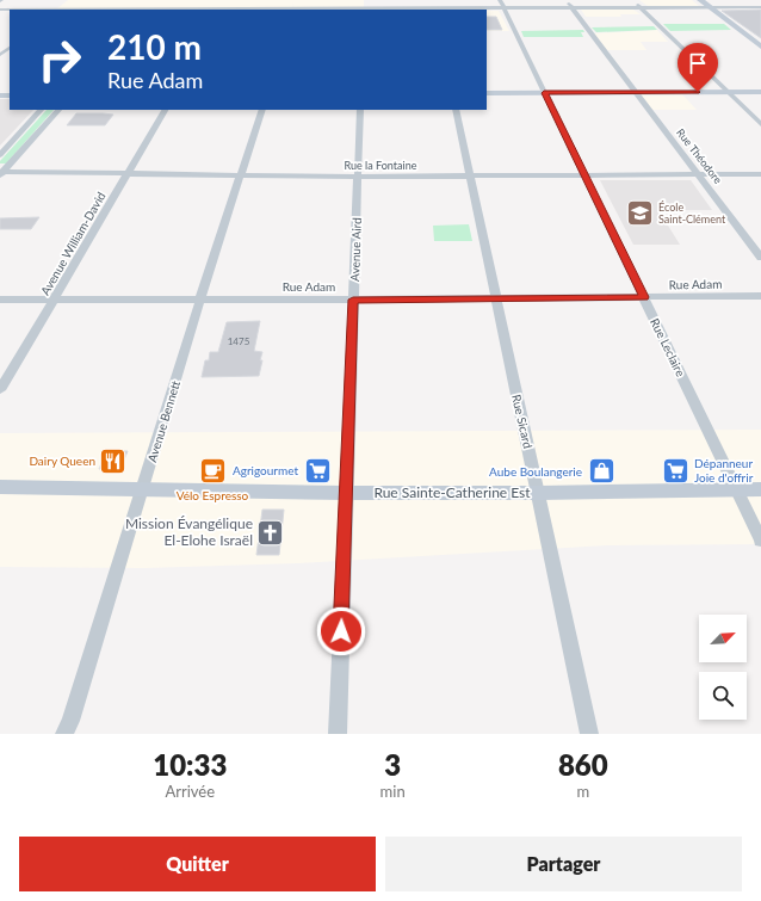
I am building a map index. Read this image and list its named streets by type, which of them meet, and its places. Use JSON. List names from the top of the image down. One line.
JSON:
{"streets":{"main road":["Rue Sainte-Catherine Est"],"street":["Rue Théodore","Rue la Fontaine","Avenue William-David","Avenue Aird","Rue Adam","Rue Leclaire","Avenue Bennett","Rue Sicard"]},"crossings":[["Rue Théodore","Rue la Fontaine"],["Rue la Fontaine","Avenue William-David"],["Rue la Fontaine","Avenue Aird"],["Rue la Fontaine","Rue Leclaire"],["Rue la Fontaine","Avenue Bennett"],["Rue la Fontaine","Rue Sicard"],["Avenue William-David","Rue Adam"],["Avenue Aird","Rue Adam"],["Avenue Aird","Rue Sainte-Catherine Est"],["Rue Adam","Rue Leclaire"],["Rue Adam","Avenue Bennett"],["Rue Adam","Rue Sicard"],["Rue Leclaire","Rue Sainte-Catherine Est"],["Avenue Bennett","Rue Sainte-Catherine Est"],["Rue Sicard","Rue Sainte-Catherine Est"]],"places":{"school or university":["École Saint-Clément"],"restaurant":["Dairy Queen"],"supermarket":["Agrigourmet","Dépanneur Joie d'offrir"],"cafe":["Vélo Espresso"],"shop":["Aube Boulangerie"],"church":["Mission Évangélique El-Elohe Israël"]},"house_numbers":["1475"],"north":"top right","page":{"turn":["210 m","Rue Adam"],"eta":["10:33","Arrivée","3","min","860","m"],"buttons":["Quitter","Partager"]}}
